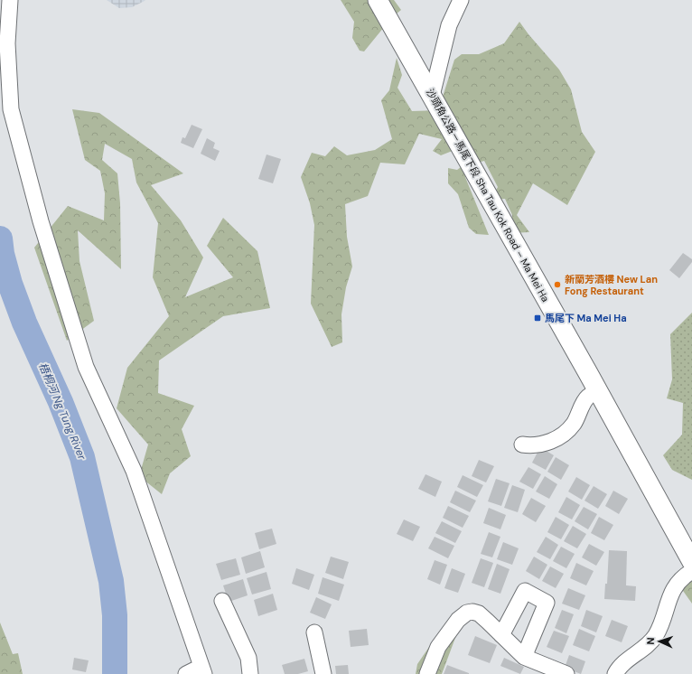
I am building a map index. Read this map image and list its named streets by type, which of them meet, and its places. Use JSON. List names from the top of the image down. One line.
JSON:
{"streets":{"main road":["沙頭角公路－馬尾下段 Sha Tau Kok Road – Ma Mei Ha"]},"water":["梧桐河 Ng Tung River"],"places":{"other":["新蘭芳酒樓 New Lan Fong Restaurant"],"transit":["馬尾下 Ma Mei Ha"]},"north":"left"}
